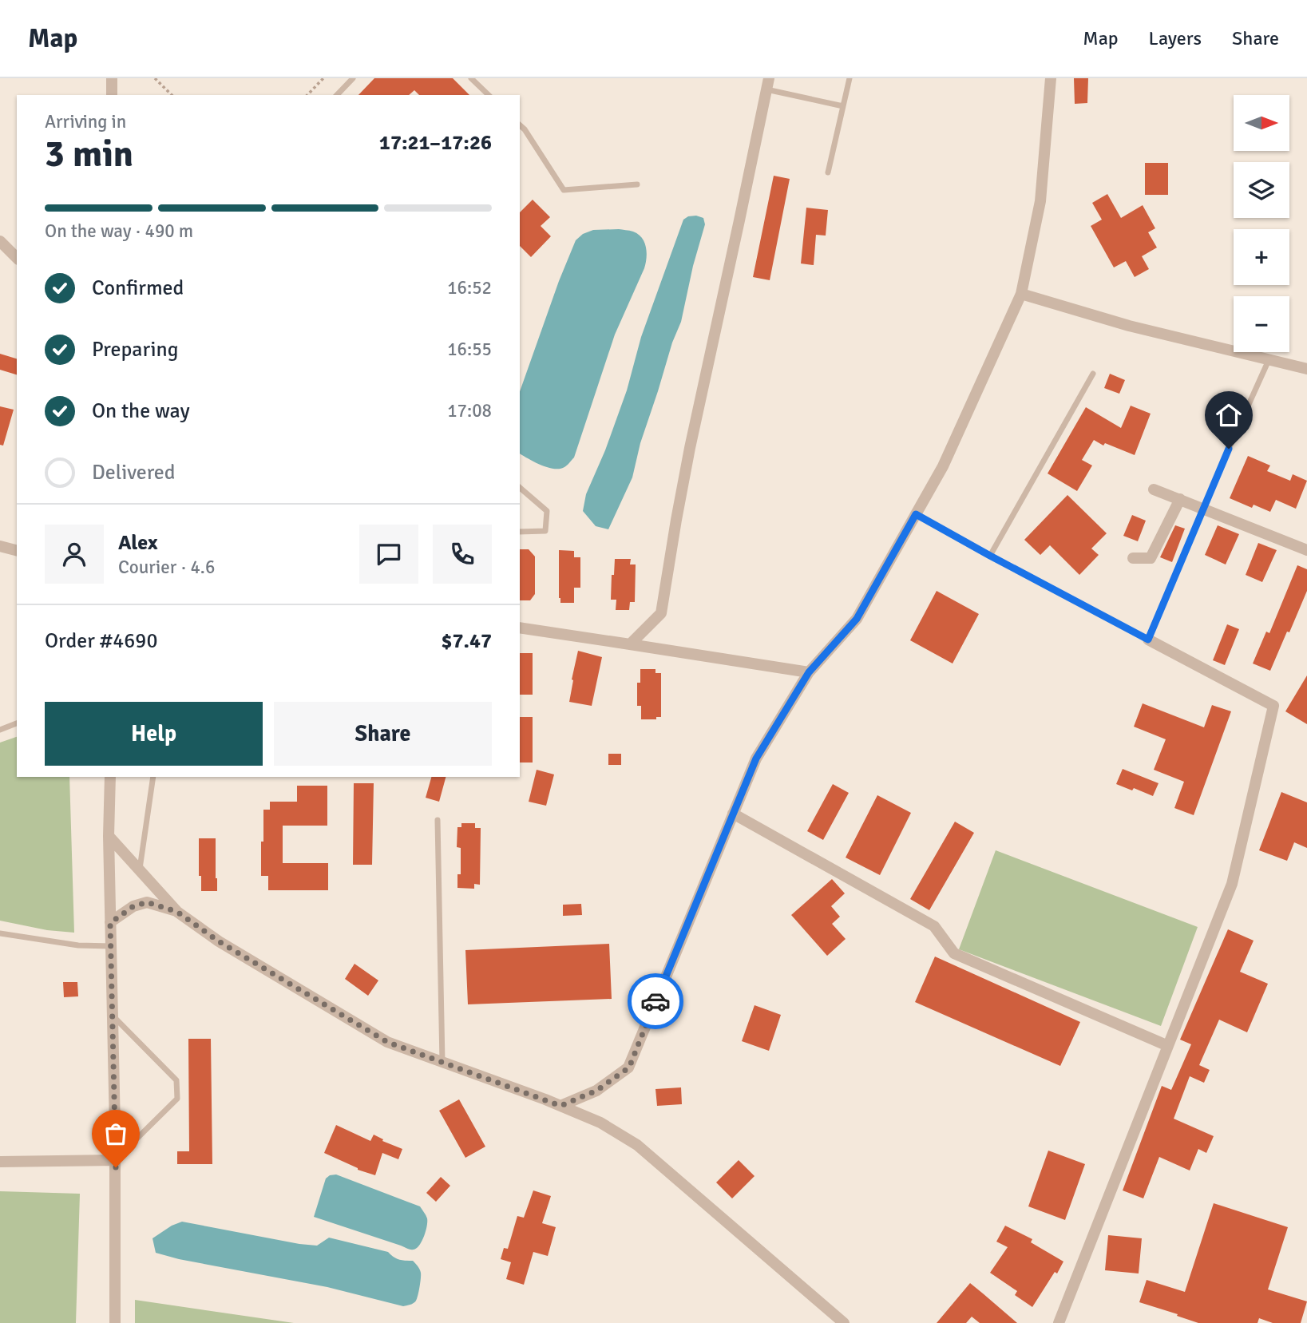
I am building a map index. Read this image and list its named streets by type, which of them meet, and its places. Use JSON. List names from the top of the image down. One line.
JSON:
{"north":"right","page":{"header":"Map","nav":["Map","Layers","Share"],"map_buttons":["+","−"],"heading":["3 min","Arriving in","17:21–17:26"],"panel":["Alex","Courier · 4.6","Order #4690","$7.47"],"bar":"On the way · 490 m","list":[["Confirmed","16:52"],["Preparing","16:55"],["On the way","17:08"],"Delivered"],"buttons":["Help","Share"]}}
